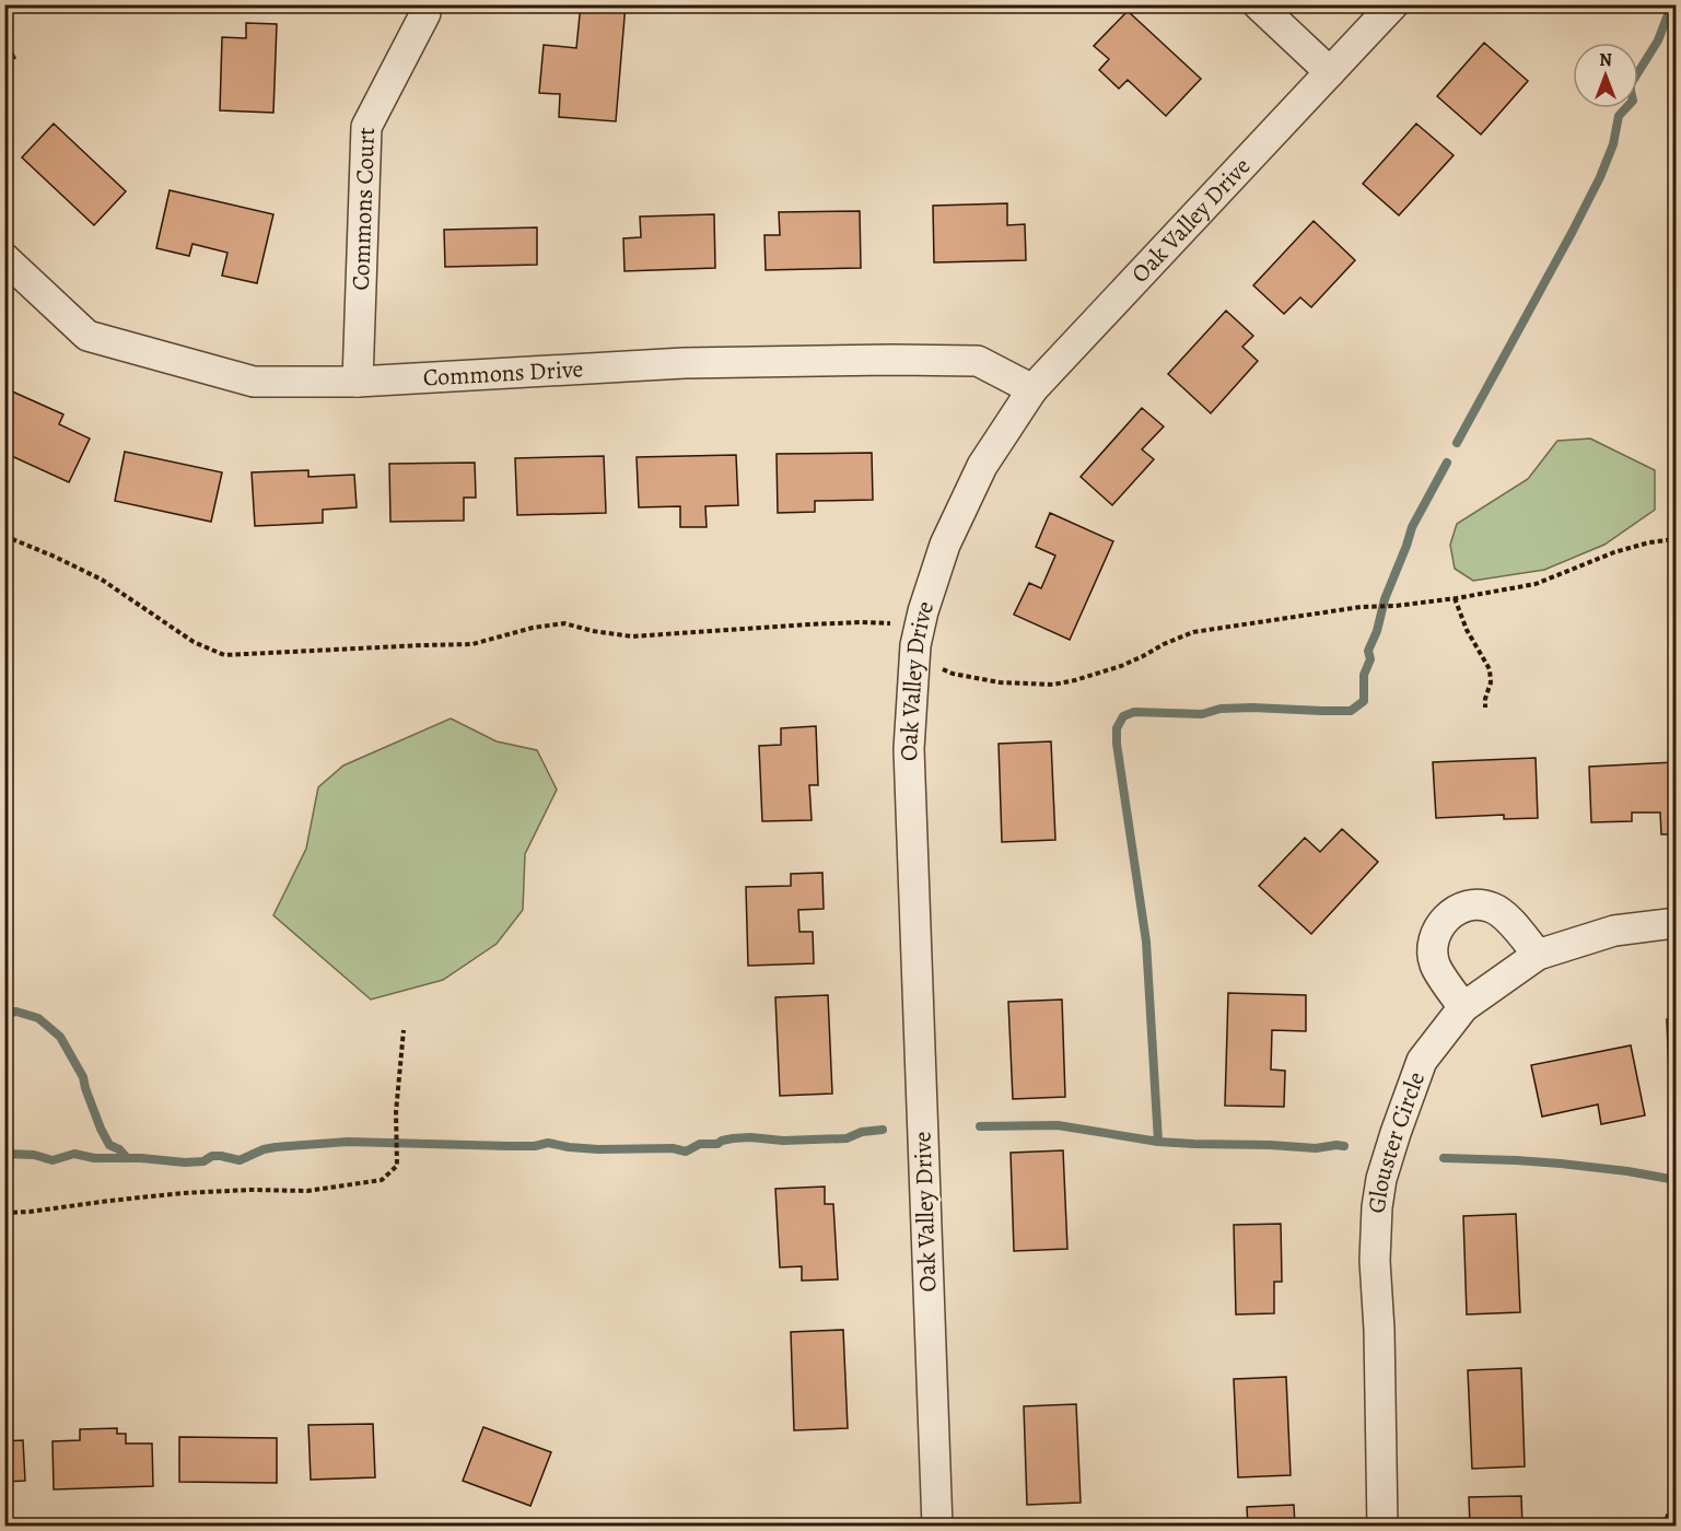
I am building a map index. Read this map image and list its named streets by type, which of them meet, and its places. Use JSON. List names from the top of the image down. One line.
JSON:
{"streets":{"street":["Commons Court","Oak Valley Drive","Commons Drive","Glouster Circle"]},"crossings":[["Commons Court","Commons Drive"],["Oak Valley Drive","Commons Drive"]],"north":"top"}
